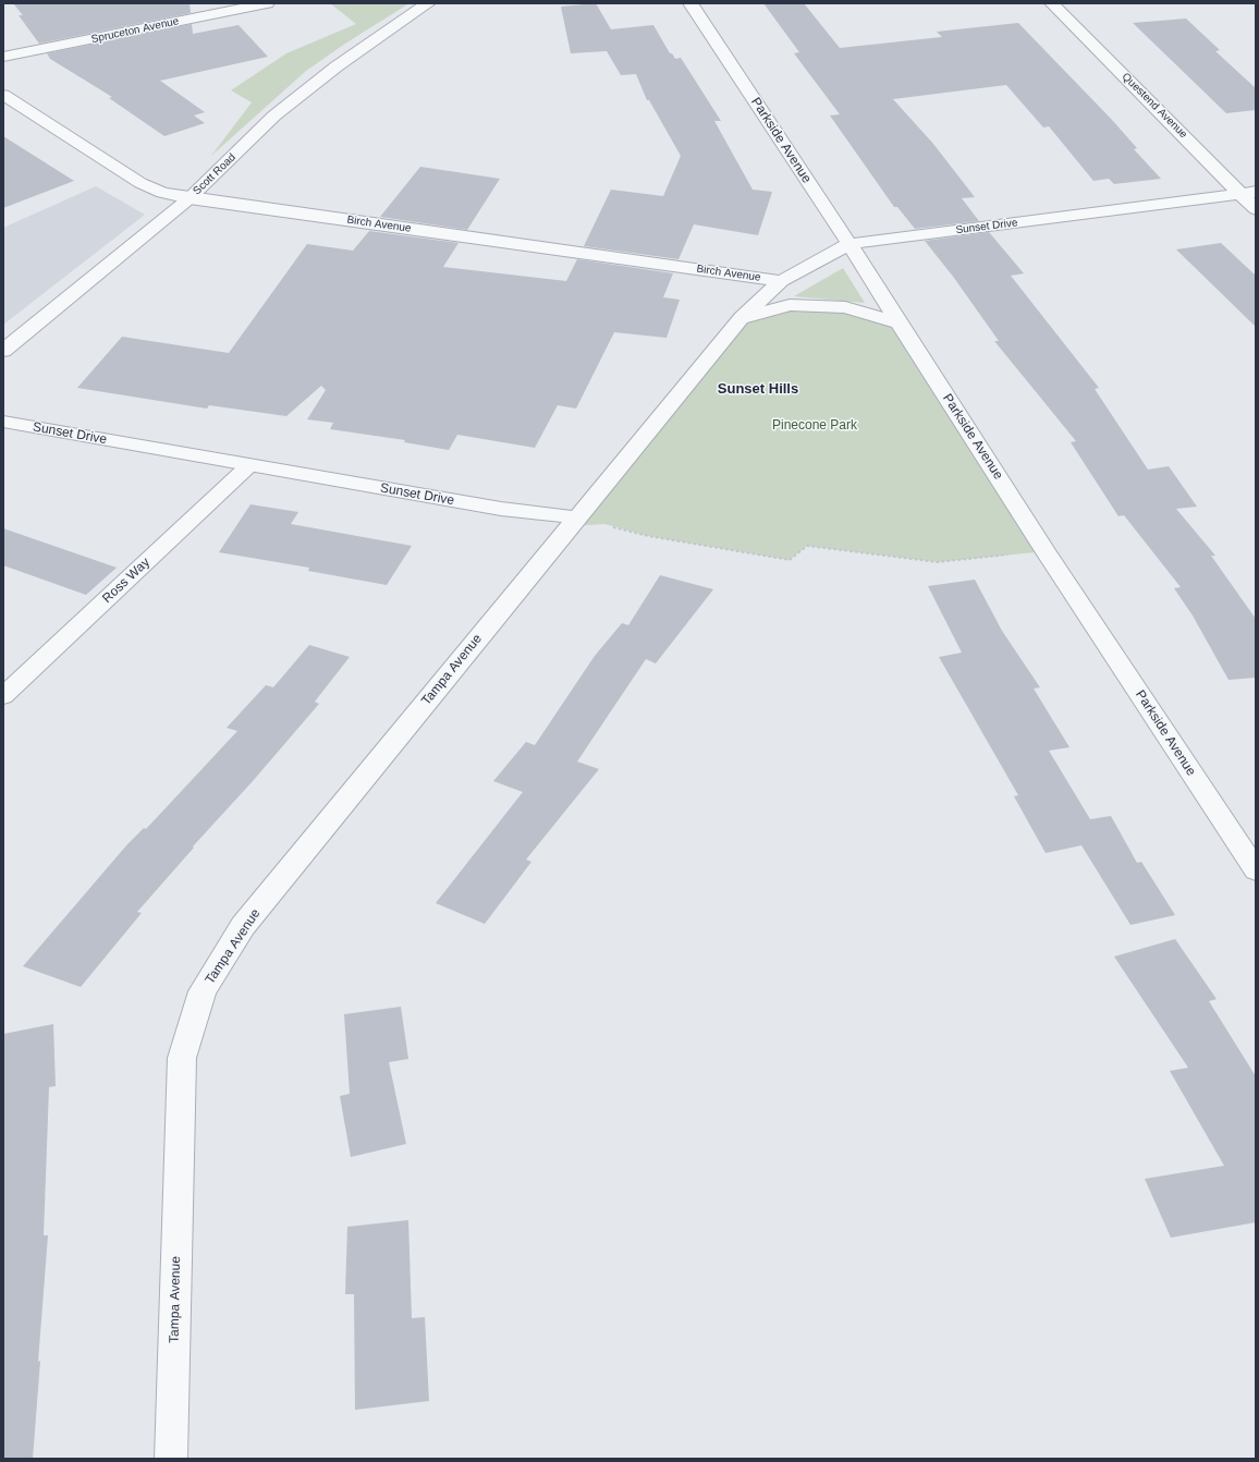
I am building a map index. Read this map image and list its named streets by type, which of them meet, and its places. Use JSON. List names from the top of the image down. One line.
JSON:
{"streets":{"street":["Spruceton Avenue","Questend Avenue","Parkside Avenue","Scott Road","Birch Avenue","Sunset Drive","Tampa Avenue"],"lane":["Ross Way"]},"crossings":[["Questend Avenue","Sunset Drive"],["Parkside Avenue","Sunset Drive"],["Scott Road","Birch Avenue"],["Birch Avenue","Sunset Drive"],["Sunset Drive","Ross Way"],["Sunset Drive","Tampa Avenue"]],"districts":["Sunset Hills"],"parks":["Pinecone Park"]}
